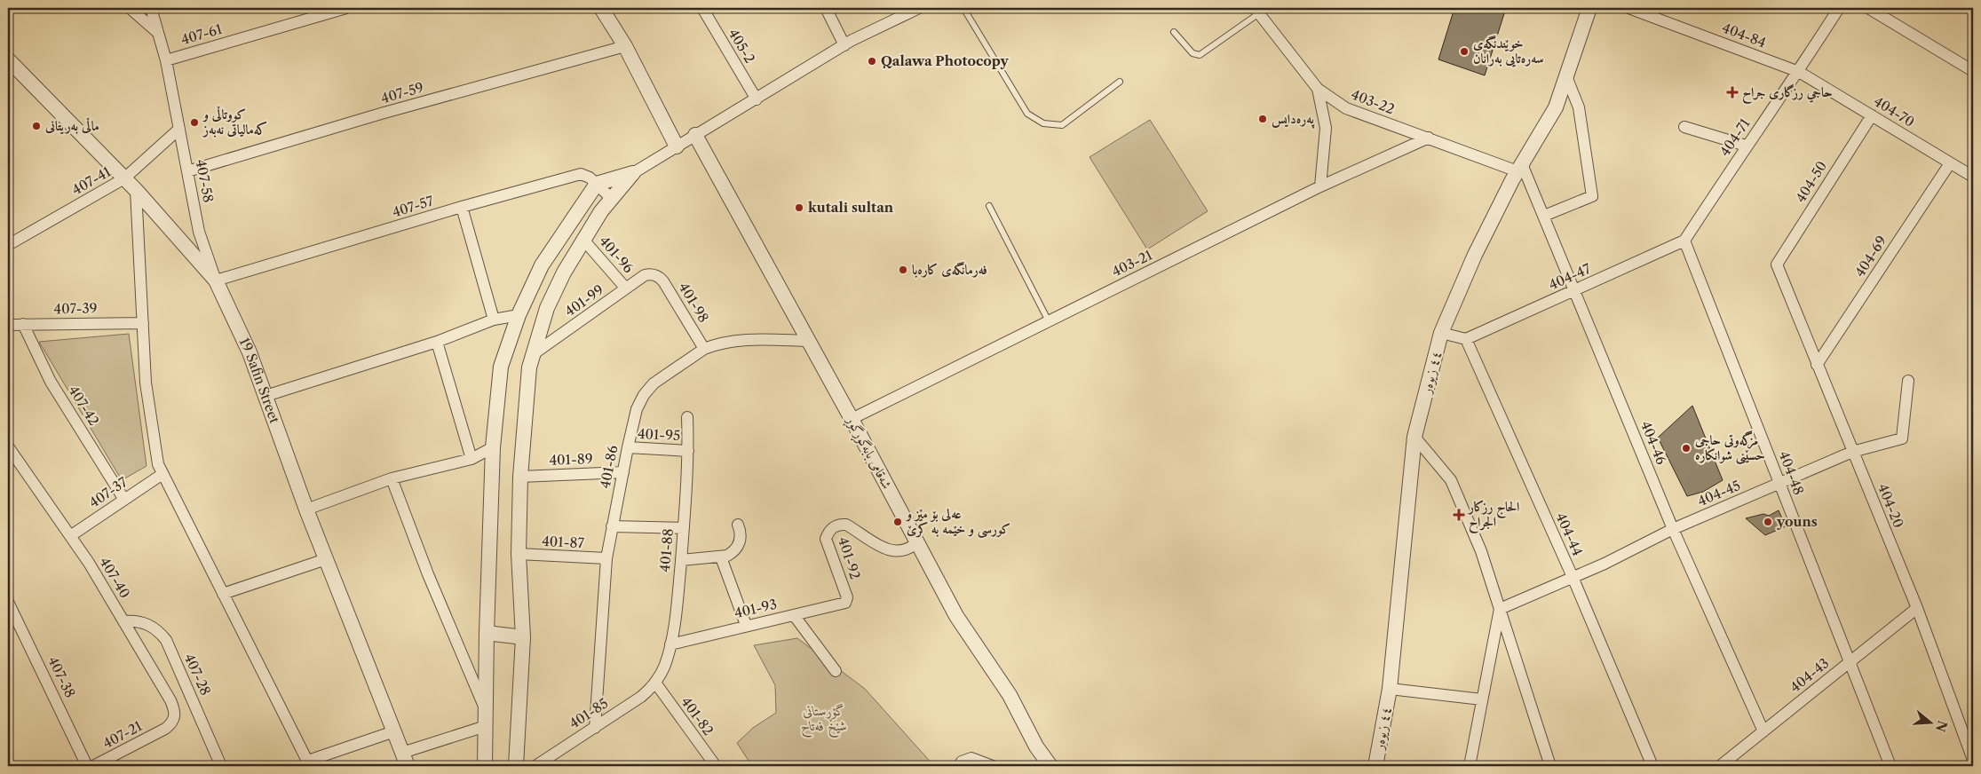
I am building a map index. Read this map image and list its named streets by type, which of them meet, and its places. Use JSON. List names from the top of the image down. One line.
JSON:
{"streets":{"street":["407-61","404-84","405-2","407-59","403-22","404-70","404-71","407-41","407-58","404-50","407-57","401-96","404-69","403-21","404-47","401-99","401-98","407-39","٤٤ زیوەر","19 Safin Street","407-42","401-95","404-46","شەقامی بابەگوڕگوڕ","401-89","401-86","404-48","407-37","404-45","404-20","404-44","401-87","401-88","401-92","407-40","401-93","407-28","404-43","407-38","401-85","401-82","407-21"]},"crossings":[["407-61","407-58"],["404-84","404-70"],["404-84","404-71"],["407-59","407-58"],["403-22","403-21"],["403-22","٤٤ زیوەر"],["403-22","404-46"],["404-70","404-71"],["404-70","404-50"],["404-70","404-69"],["404-71","404-47"],["404-71","404-48"],["407-41","407-58"],["407-41","19 Safin Street"],["407-58","407-57"],["407-58","19 Safin Street"],["404-50","404-20"],["407-57","19 Safin Street"],["401-96","401-99"],["404-69","404-20"],["403-21","شەقامی بابەگوڕگوڕ"],["404-47","404-46"],["404-47","404-48"],["404-47","404-44"],["401-99","401-98"],["401-98","401-86"],["407-39","407-42"],["٤٤ زیوەر","404-46"],["407-42","407-37"],["401-95","401-86"],["401-95","401-88"],["404-46","404-45"],["404-46","404-43"],["شەقامی بابەگوڕگوڕ","401-86"],["شەقامی بابەگوڕگوڕ","401-92"],["401-89","401-86"],["401-86","401-87"],["401-86","401-85"],["404-48","404-45"],["404-48","404-43"],["407-37","407-40"],["404-45","404-20"],["404-45","404-44"],["404-20","404-43"],["401-88","401-93"],["401-88","401-85"],["401-88","401-82"],["401-92","401-93"],["407-40","407-28"],["407-40","407-21"],["401-85","401-82"]],"parks":["گۆڕستانی شێخ فەتاح"],"places":{"other":["خوێندنگەی سەرەتایی بەرانان","Qalawa Photocopy","پەرەدایس","کووتاڵی و کەمالیاتی نەبەز","ماڵی بەریتانی","kutali sultan","فەرمانگەی کارەبا","مزگەوتی حاجی حسێنی شوانکارە","عەلی بۆ مێز و کورسی و خێمە بە کرێ","youns"],"health":["حاجي رزگارى جراح","الحاج رزكار الجراح"]},"north":"right"}
